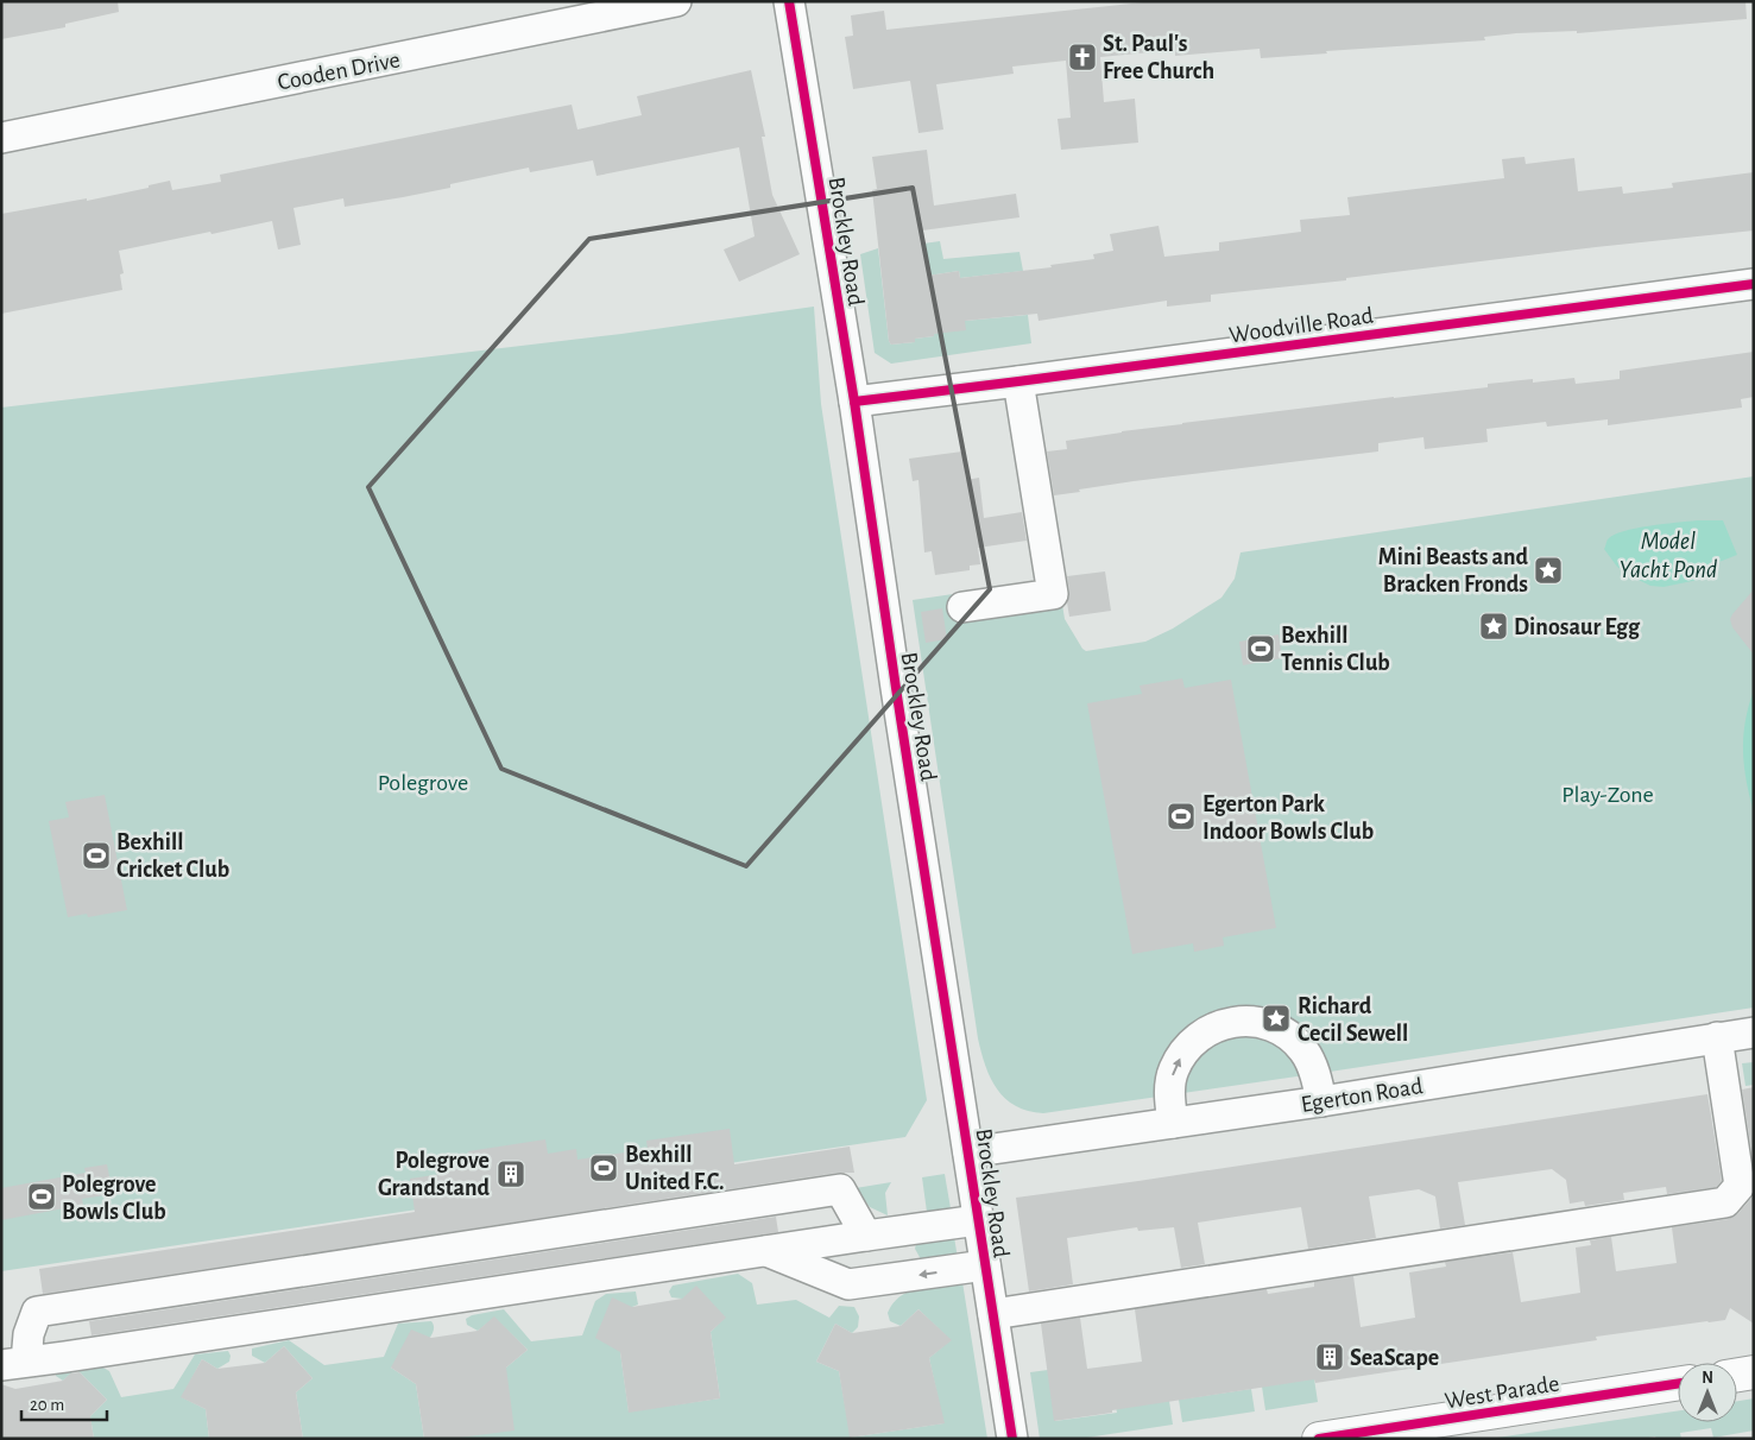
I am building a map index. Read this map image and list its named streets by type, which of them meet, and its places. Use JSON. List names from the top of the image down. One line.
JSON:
{"streets":{"main road":["West Parade"],"street":["Cooden Drive","Brockley Road","Woodville Road","Egerton Road"]},"crossings":[["Brockley Road","Woodville Road"],["Brockley Road","Egerton Road"]],"water":["Model Yacht Pond"],"parks":["Polegrove","Play-Zone"],"places":{"church":["St. Paul's Free Church"],"place":["Mini Beasts and Bracken Fronds","Dinosaur Egg","Richard Cecil Sewell"],"sports":["Bexhill Tennis Club","Egerton Park Indoor Bowls Club","Bexhill Cricket Club","Bexhill United F.C.","Polegrove Bowls Club"],"building":["Polegrove Grandstand","SeaScape"]},"scale_bar":"20 m","north":"top"}
